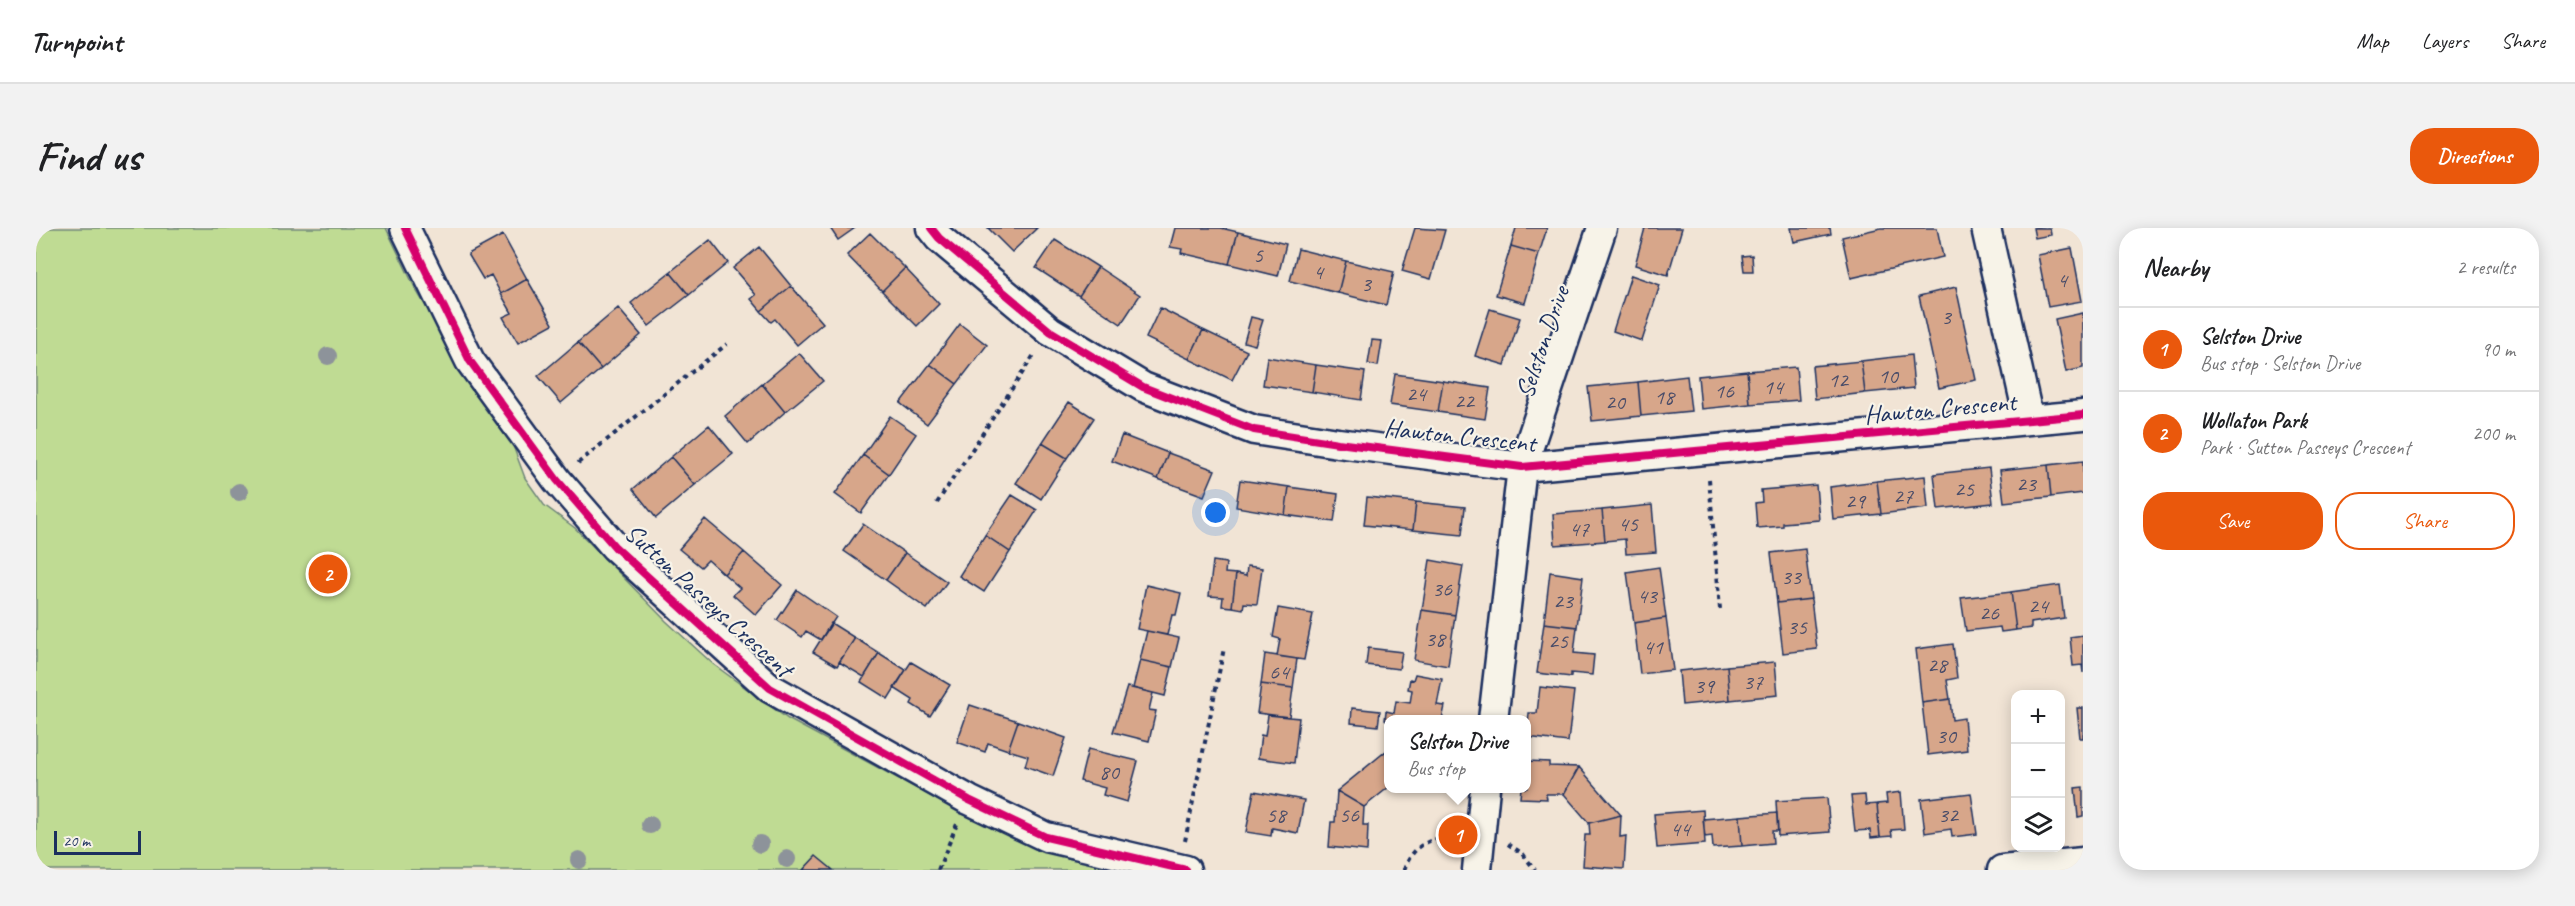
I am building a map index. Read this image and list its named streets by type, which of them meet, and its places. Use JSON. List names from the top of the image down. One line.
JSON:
{"streets":{"street":["Selston Drive","Hawton Crescent","Sutton Passeys Crescent"]},"crossings":[["Selston Drive","Hawton Crescent"]],"house_numbers":["5","4","4","3","3","10","12","14","16","24","18","22","20","23","25","27","29","45","47","33","36","43","23","24","26","35","38","25","41","28","64","37","39","30","80","58","56","32","44"],"scale_bar":"20 m","page":{"header":"Turnpoint","nav":["Map","Layers","Share"],"buttons":["Directions",["Save","Share"]],"title":"Find us","heading":["Nearby","2 results"],"list":[{"mark":"1","name":"Selston Drive","note":"Bus stop · Selston Drive","value":"90 m"},{"mark":"2","name":"Wollaton Park","note":"Park · Sutton Passeys Crescent","value":"200 m"}],"pins":["2","1"],"map_buttons":["+","−"],"popup":["Selston Drive","Bus stop"],"scale":"20 m"}}
